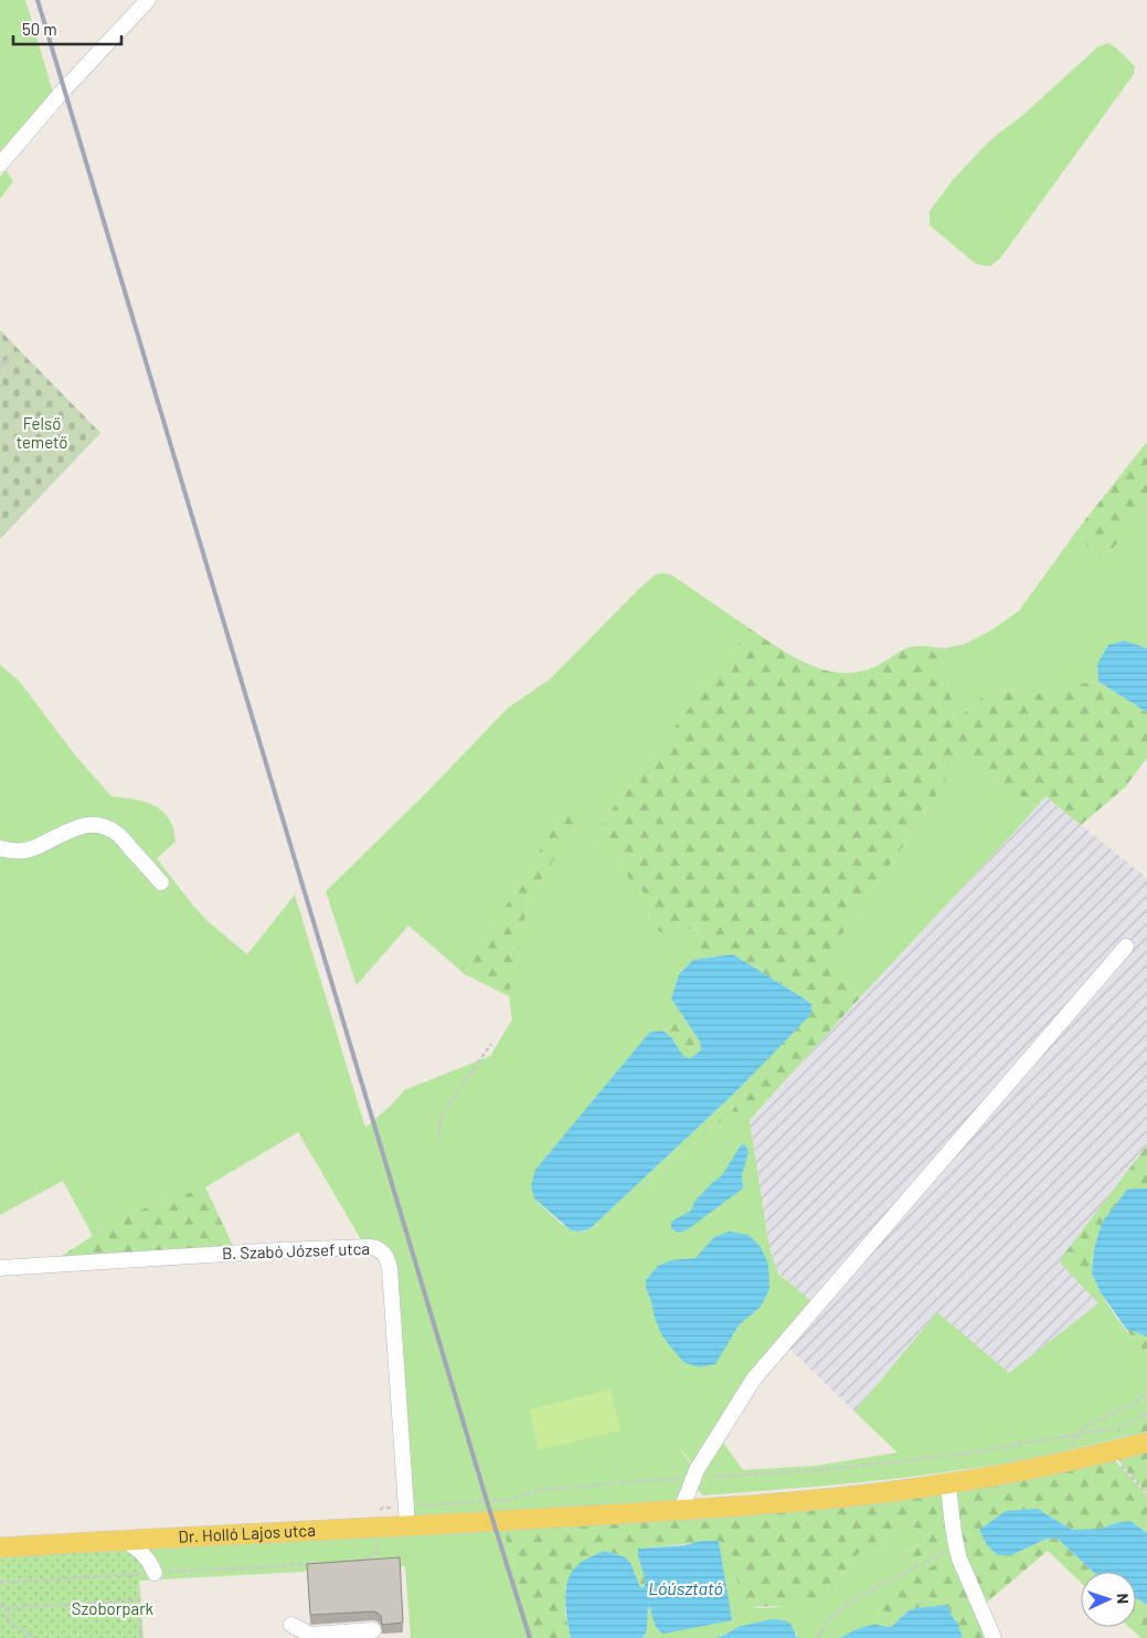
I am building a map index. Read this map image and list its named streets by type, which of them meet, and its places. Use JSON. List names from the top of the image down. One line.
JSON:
{"streets":{"main road":["Dr. Holló Lajos utca"],"street":["B. Szabó József utca"]},"crossings":[["B. Szabó József utca","Dr. Holló Lajos utca"]],"water":["Lóúsztató"],"parks":["Felső temető","Szoborpark"],"scale_bar":"50 m","north":"right"}
